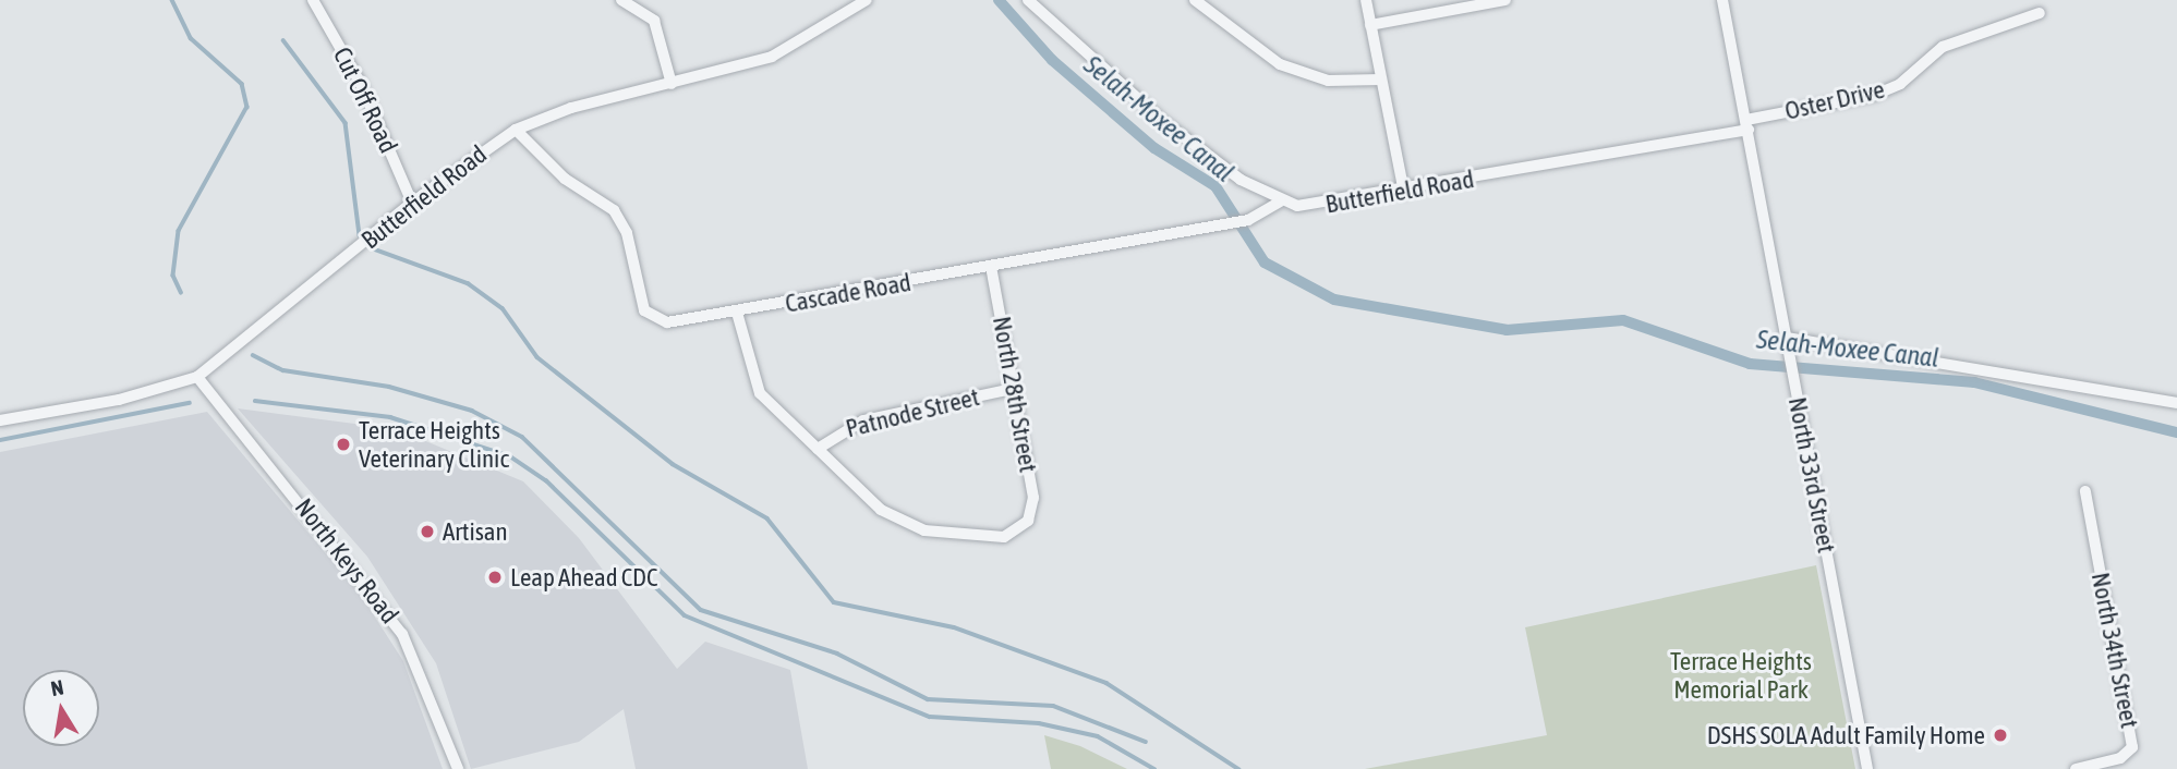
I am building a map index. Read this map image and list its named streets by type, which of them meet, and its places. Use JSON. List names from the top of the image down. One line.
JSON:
{"streets":{"street":["Cut Off Road","Oster Drive","Butterfield Road","Cascade Road","North 28th Street","Patnode Street","North 33rd Street","North Keys Road","North 34th Street"]},"crossings":[["Cut Off Road","Butterfield Road"],["Oster Drive","Butterfield Road"],["Oster Drive","North 33rd Street"],["Butterfield Road","Cascade Road"],["Butterfield Road","North 33rd Street"],["Butterfield Road","North Keys Road"],["Cascade Road","North 28th Street"],["North 28th Street","Patnode Street"]],"water":["Selah-Moxee Canal"],"parks":["Terrace Heights Memorial Park"],"places":["Terrace Heights Veterinary Clinic","Artisan","Leap Ahead CDC","DSHS SOLA Adult Family Home"],"north":"top"}
